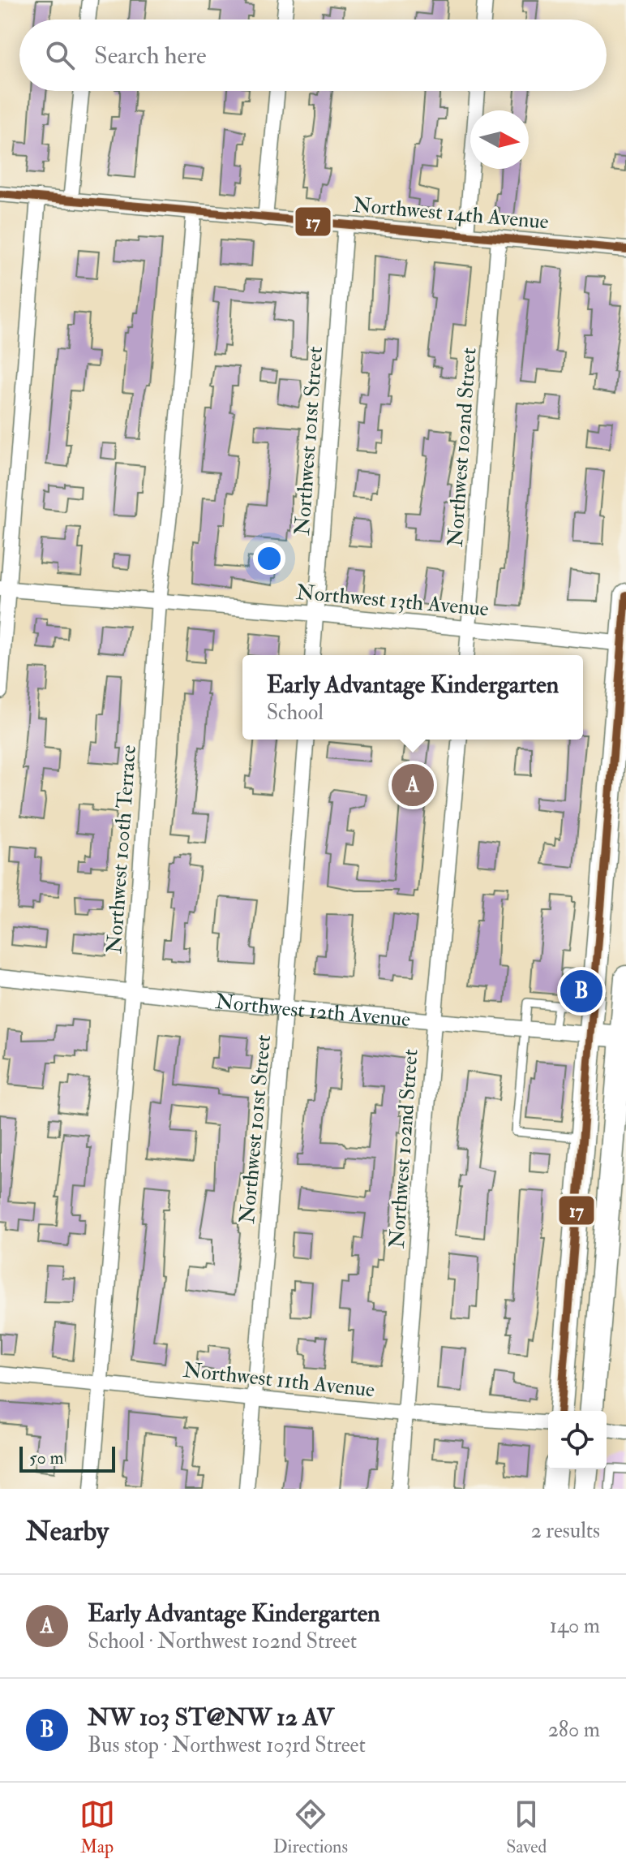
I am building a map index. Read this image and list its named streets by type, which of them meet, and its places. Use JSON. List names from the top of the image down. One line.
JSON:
{"streets":{"street":["Northwest 14th Avenue","Northwest 101st Street","Northwest 102nd Street","Northwest 13th Avenue","Northwest 100th Terrace","Northwest 12th Avenue","Northwest 11th Avenue"]},"crossings":[["Northwest 14th Avenue","Northwest 101st Street"],["Northwest 14th Avenue","Northwest 102nd Street"],["Northwest 14th Avenue","Northwest 100th Terrace"],["Northwest 101st Street","Northwest 13th Avenue"],["Northwest 101st Street","Northwest 12th Avenue"],["Northwest 101st Street","Northwest 11th Avenue"],["Northwest 102nd Street","Northwest 13th Avenue"],["Northwest 102nd Street","Northwest 12th Avenue"],["Northwest 102nd Street","Northwest 11th Avenue"],["Northwest 13th Avenue","Northwest 100th Terrace"],["Northwest 100th Terrace","Northwest 12th Avenue"],["Northwest 100th Terrace","Northwest 11th Avenue"]],"lines":["transit line 17"],"scale_bar":"50 m","north":"right","page":{"search":"Search here","popup":["Early Advantage Kindergarten","School"],"pins":["A","B"],"scale":"50 m","heading":["Nearby","2 results"],"list":[{"mark":"A","name":"Early Advantage Kindergarten","note":"School · Northwest 102nd Street","value":"140 m"},{"mark":"B","name":"NW 103 ST@NW 12 AV","note":"Bus stop · Northwest 103rd Street","value":"280 m"}],"nav":["Map","Directions","Saved"]}}
